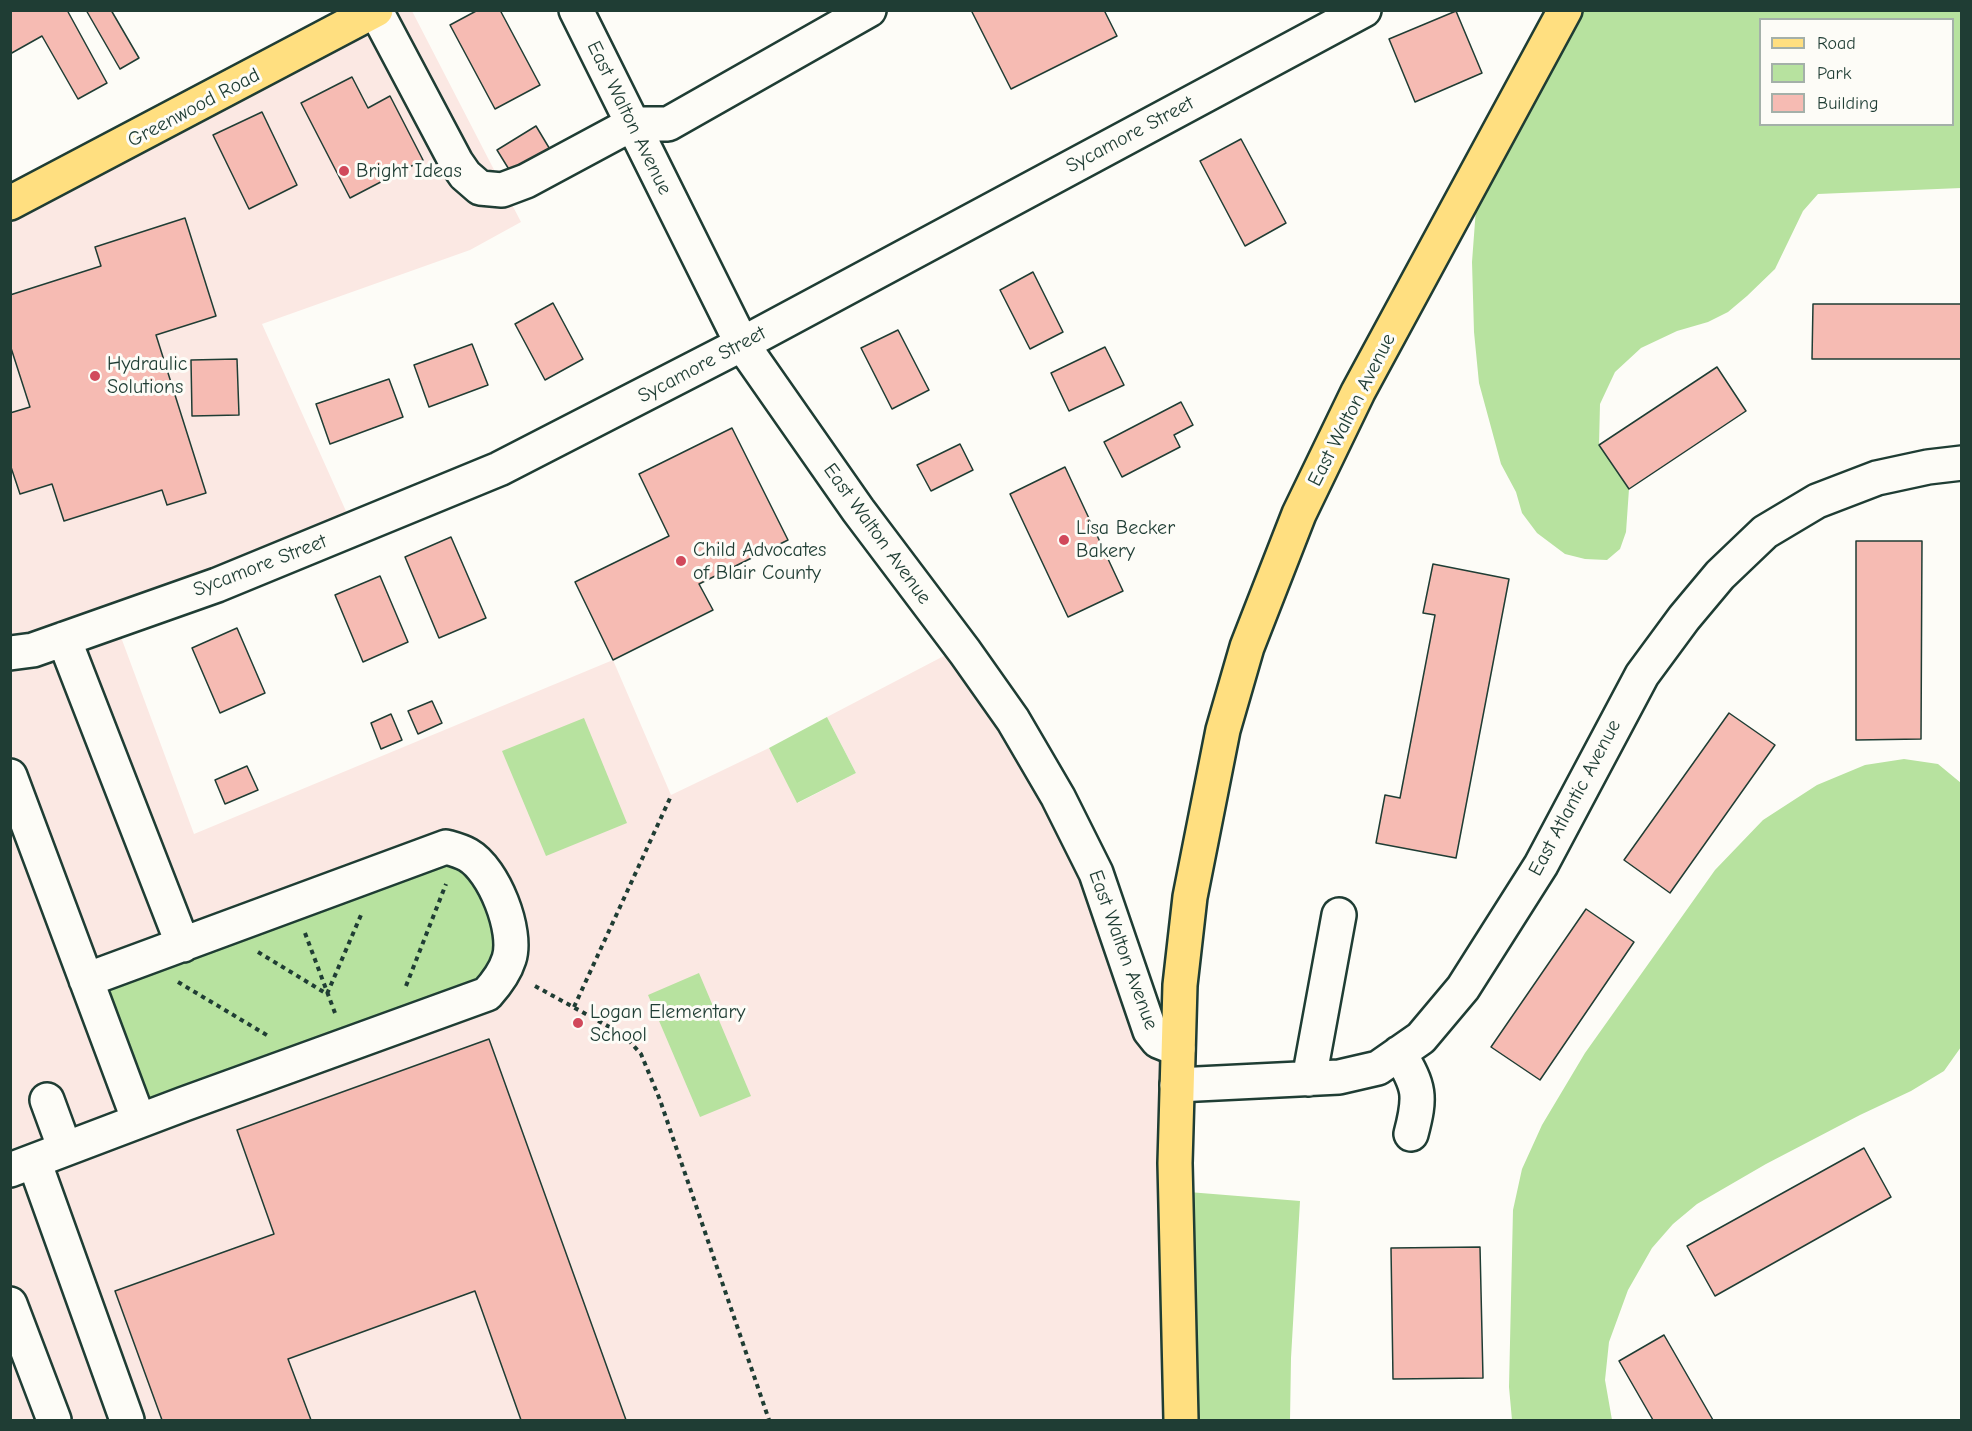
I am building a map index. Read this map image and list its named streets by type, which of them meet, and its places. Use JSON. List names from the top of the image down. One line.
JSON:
{"streets":{"main road":["Greenwood Road","East Walton Avenue"],"street":["Sycamore Street","East Atlantic Avenue"]},"crossings":[["East Walton Avenue","Sycamore Street"],["East Walton Avenue","East Atlantic Avenue"]],"places":["Bright Ideas","Hydraulic Solutions","Lisa Becker Bakery","Child Advocates of Blair County","Logan Elementary School"],"legend":["Road","Park","Building"]}
